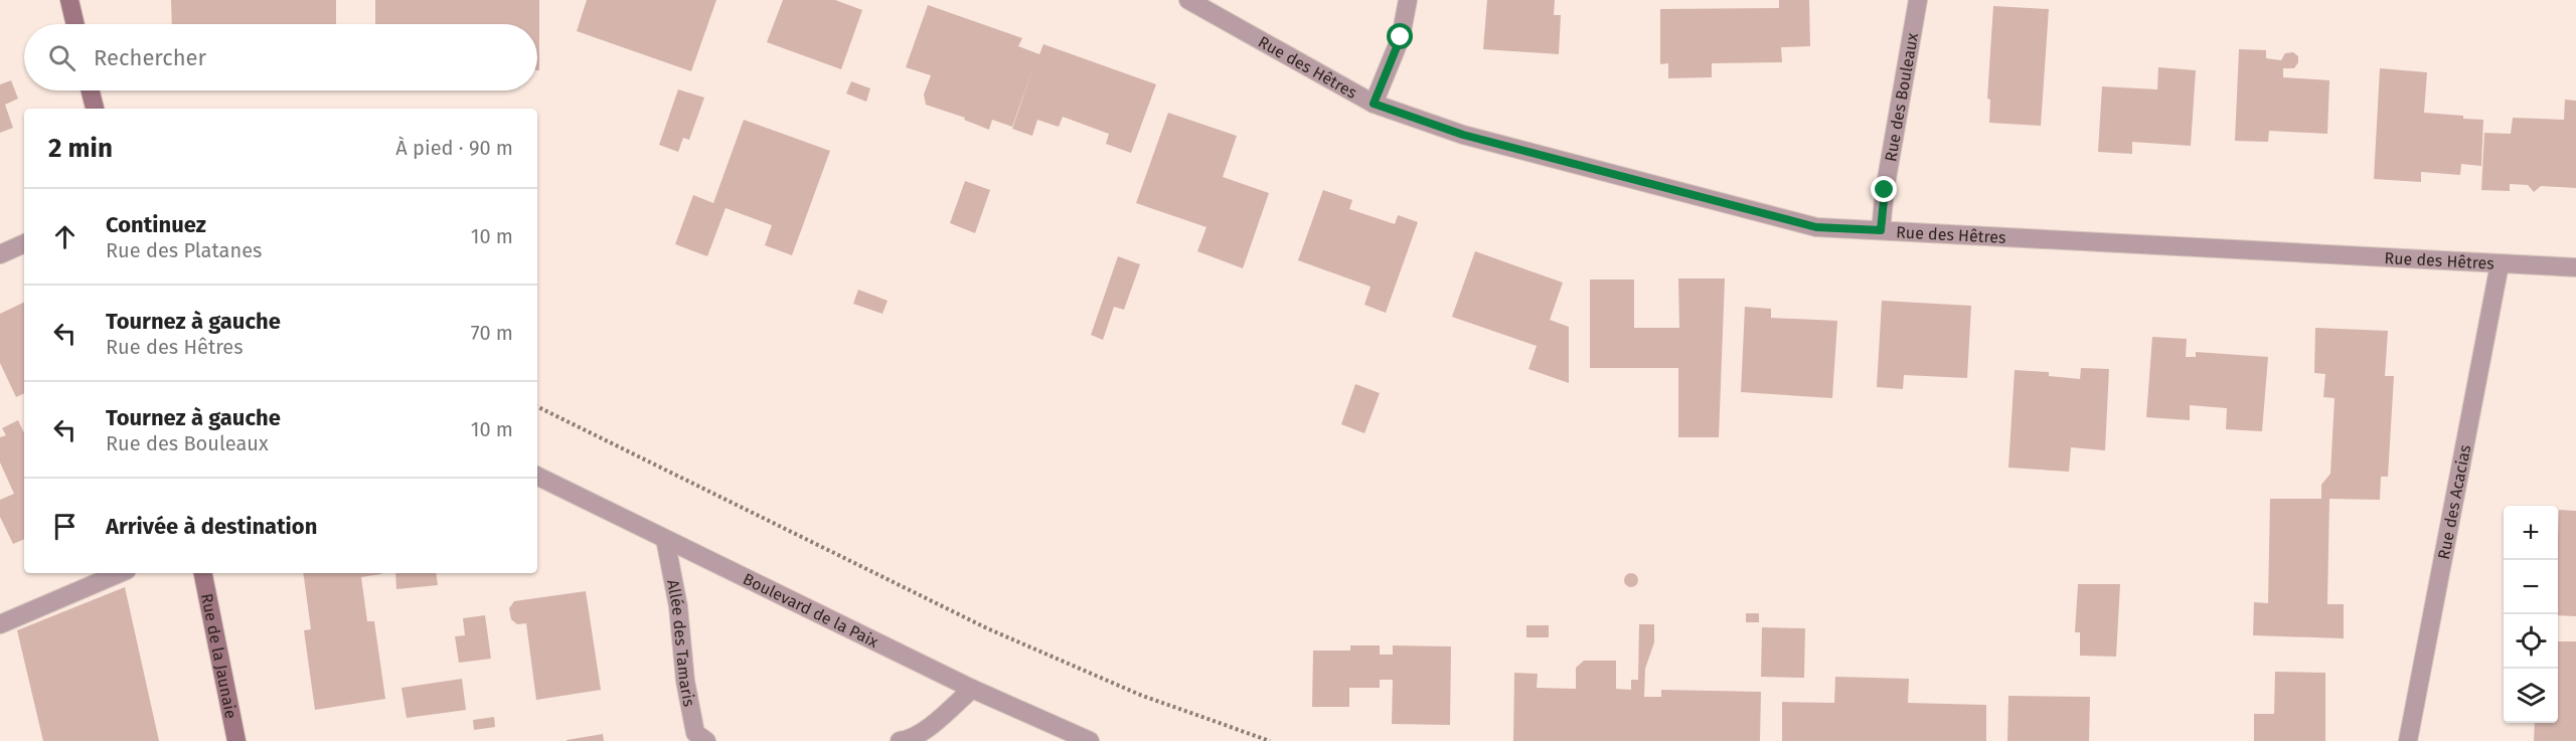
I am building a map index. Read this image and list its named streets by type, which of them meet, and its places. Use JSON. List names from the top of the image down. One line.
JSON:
{"streets":{"street":["Rue des Hêtres","Rue des Bouleaux","Rue des Acacias","Boulevard de la Paix","Allée des Tamaris","Rue de la Jaunaie"]},"crossings":[["Rue des Hêtres","Rue des Bouleaux"],["Rue des Hêtres","Rue des Acacias"],["Boulevard de la Paix","Allée des Tamaris"]],"page":{"search":"Rechercher","heading":["2 min","À pied · 90 m"],"list":[["Continuez","Rue des Platanes","10 m"],["Tournez à gauche","Rue des Hêtres","70 m"],["Tournez à gauche","Rue des Bouleaux","10 m"],"Arrivée à destination"],"map_buttons":["+","−"]}}
